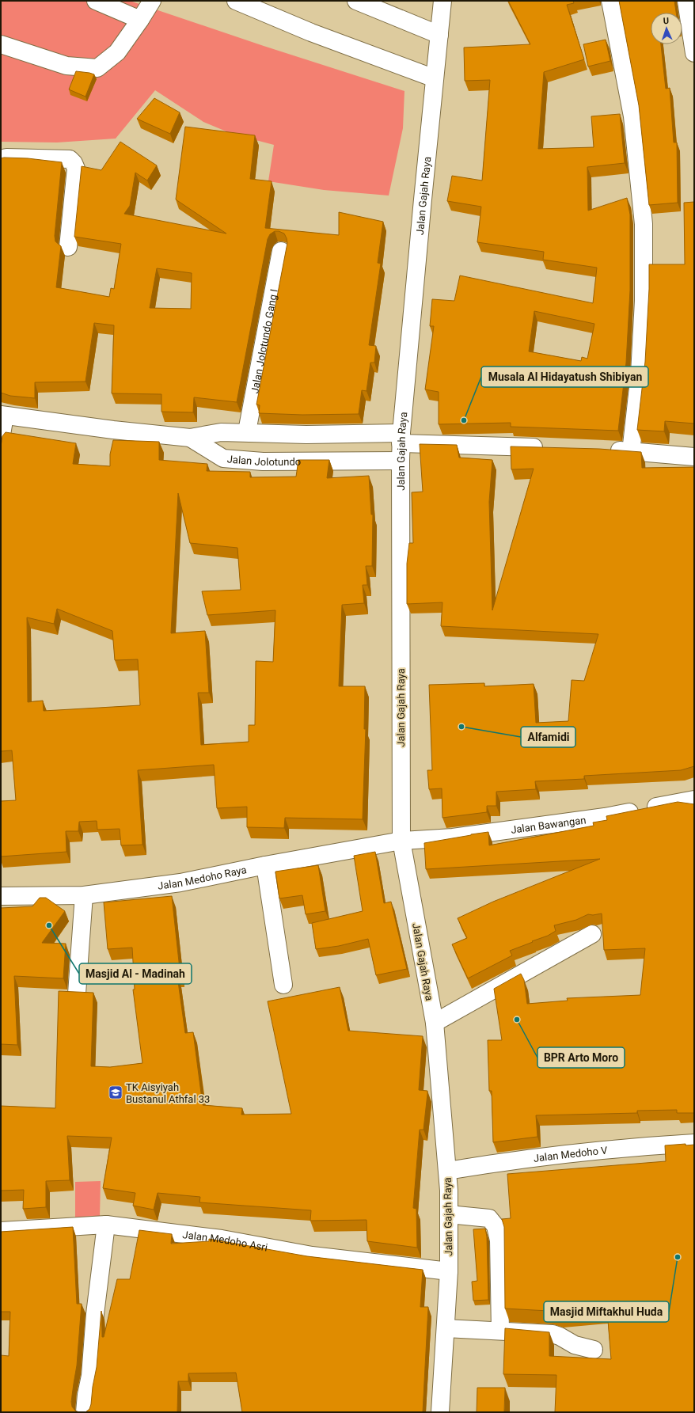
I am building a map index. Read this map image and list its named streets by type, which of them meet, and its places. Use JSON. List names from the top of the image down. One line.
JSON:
{"streets":{"street":["Jalan Gajah Raya","Jalan Jolotundo Gang I","Jalan Jolotundo","Jalan Bawangan","Jalan Medoho Raya","Jalan Medoho V","Jalan Medoho Asri"]},"crossings":[["Jalan Gajah Raya","Jalan Jolotundo"],["Jalan Gajah Raya","Jalan Bawangan"],["Jalan Gajah Raya","Jalan Medoho Raya"],["Jalan Gajah Raya","Jalan Medoho V"],["Jalan Gajah Raya","Jalan Medoho Asri"],["Jalan Jolotundo Gang I","Jalan Jolotundo"],["Jalan Bawangan","Jalan Medoho Raya"]],"places":{"other":["Musala Al Hidayatush Shibiyan","Alfamidi","Masjid Al - Madinah","BPR Arto Moro","Masjid Miftakhul Huda"],"school or university":["TK Aisyiyah Bustanul Athfal 33"]},"north":"top"}
